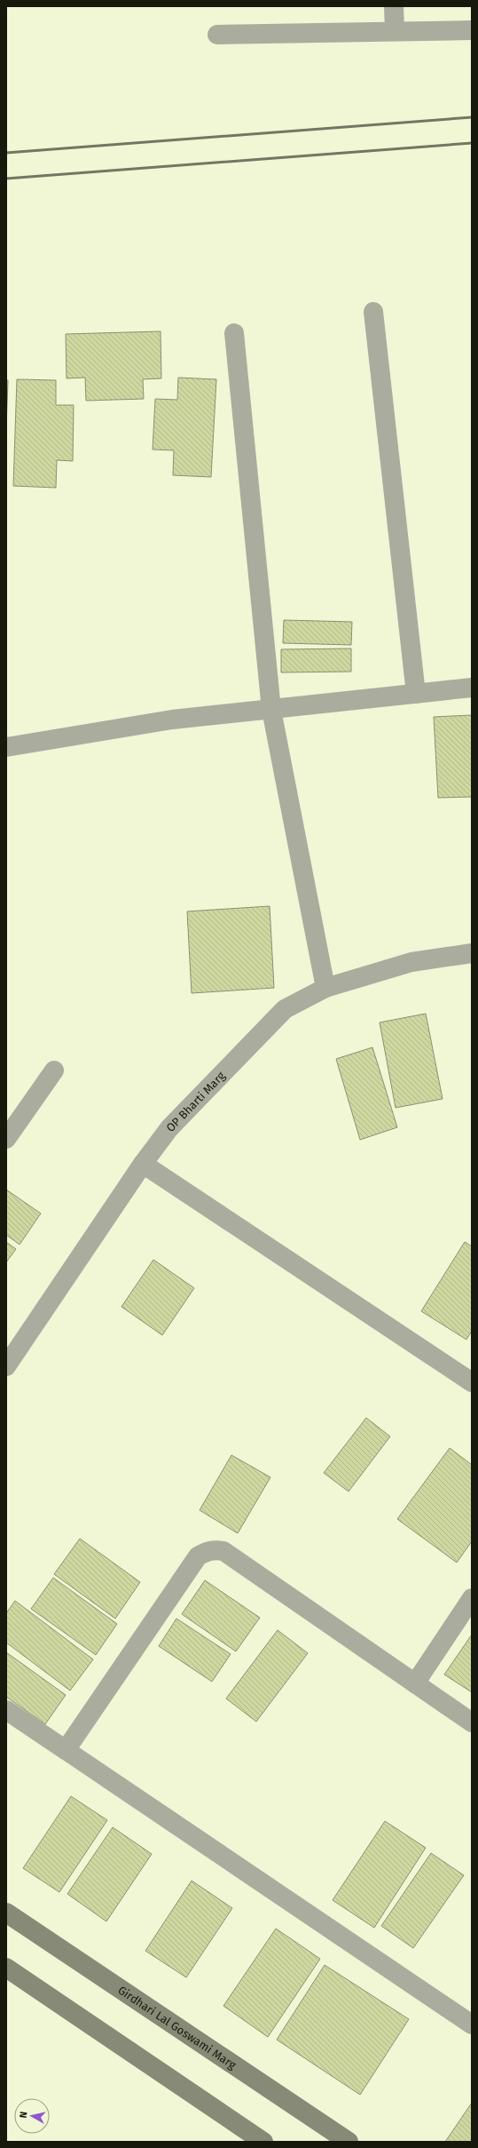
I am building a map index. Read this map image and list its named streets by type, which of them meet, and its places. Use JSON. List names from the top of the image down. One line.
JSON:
{"streets":{"main road":["Girdhari Lal Goswami Marg"],"street":["OP Bharti Marg"]},"north":"left"}
